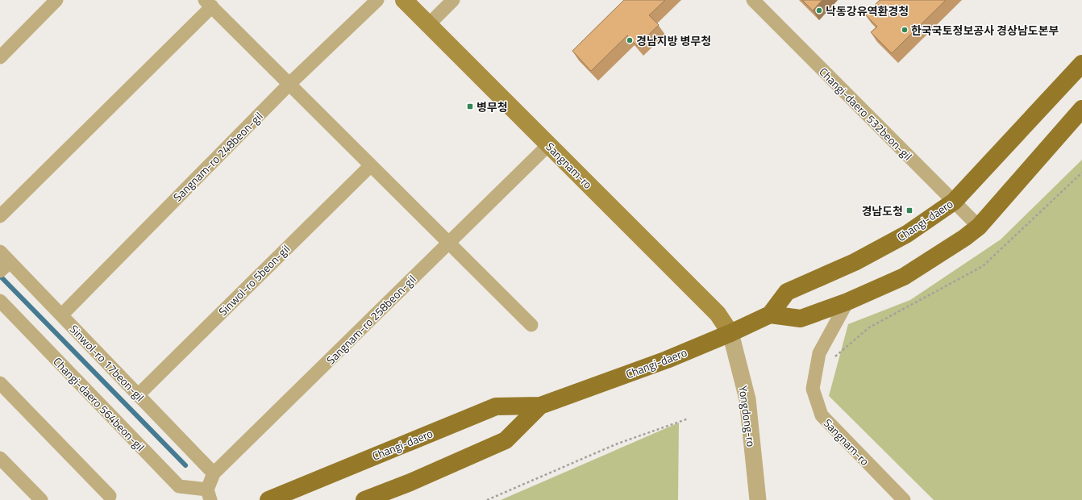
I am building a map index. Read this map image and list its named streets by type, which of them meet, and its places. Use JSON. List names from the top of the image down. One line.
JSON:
{"streets":{"main road":["Sangnam-ro","Changi-daero"],"street":["Changi-daero 532beon-gil","Sangnam-ro 248beon-gil","Sinwol-ro 5beon-gil","Sangnam-ro 258beon-gil","Sinwol-ro 17beon-gil","Changi-daero 564beon-gil","Yongdong-ro"]},"crossings":[["Changi-daero 532beon-gil","Changi-daero"],["Sangnam-ro 248beon-gil","Sinwol-ro 17beon-gil"],["Sangnam-ro","Changi-daero"],["Sangnam-ro","Sangnam-ro 258beon-gil"],["Sangnam-ro","Yongdong-ro"],["Changi-daero","Yongdong-ro"],["Sinwol-ro 5beon-gil","Sinwol-ro 17beon-gil"],["Sangnam-ro 258beon-gil","Sinwol-ro 17beon-gil"],["Sangnam-ro 258beon-gil","Changi-daero 564beon-gil"]],"places":{"other":["낙동강유역환경청","한국국토정보공사 경상남도본부","경남지방 병무청"],"transit":["병무청","경남도청"]}}
